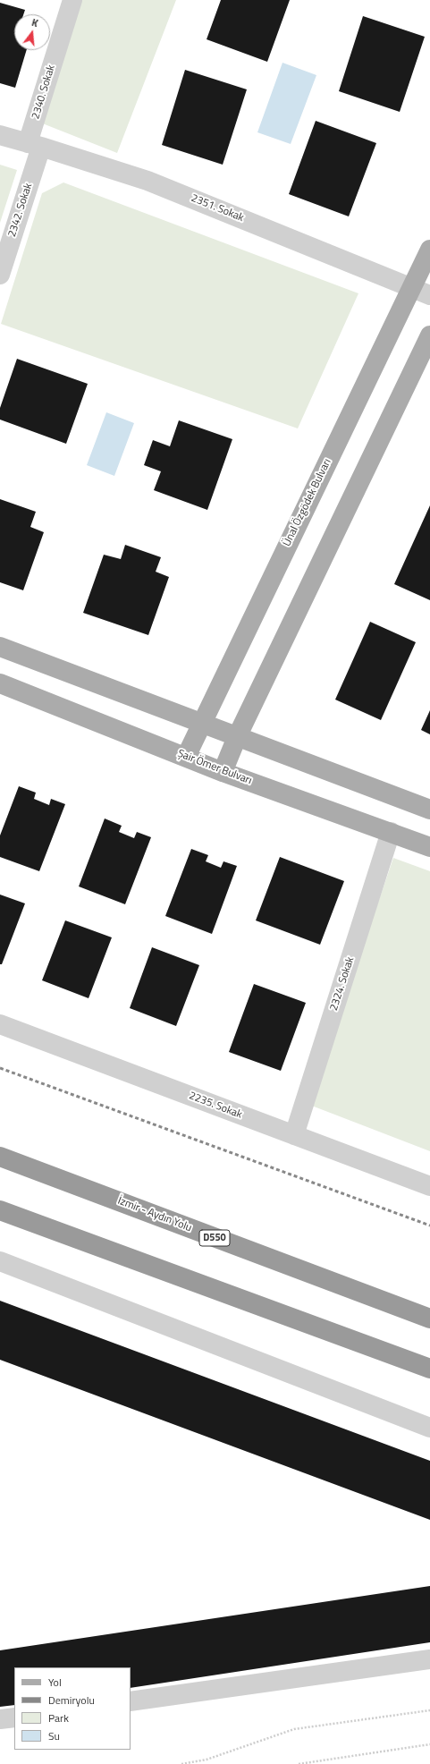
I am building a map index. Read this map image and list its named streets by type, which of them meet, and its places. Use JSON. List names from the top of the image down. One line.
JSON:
{"streets":{"highway":["İzmir - Aydın Yolu","D550"],"main road":["Ünal Özgödek Bulvarı","Şair Ömer Bulvarı"],"street":["2340. Sokak","2351. Sokak","2342. Sokak","2324. Sokak","2235. Sokak"]},"crossings":[["2340. Sokak","2351. Sokak"],["2340. Sokak","2342. Sokak"],["2351. Sokak","2342. Sokak"],["2351. Sokak","Ünal Özgödek Bulvarı"],["Ünal Özgödek Bulvarı","Şair Ömer Bulvarı"],["Şair Ömer Bulvarı","2324. Sokak"],["2324. Sokak","2235. Sokak"]],"legend":["Yol","Demiryolu","Park","Su"],"north":"top"}
